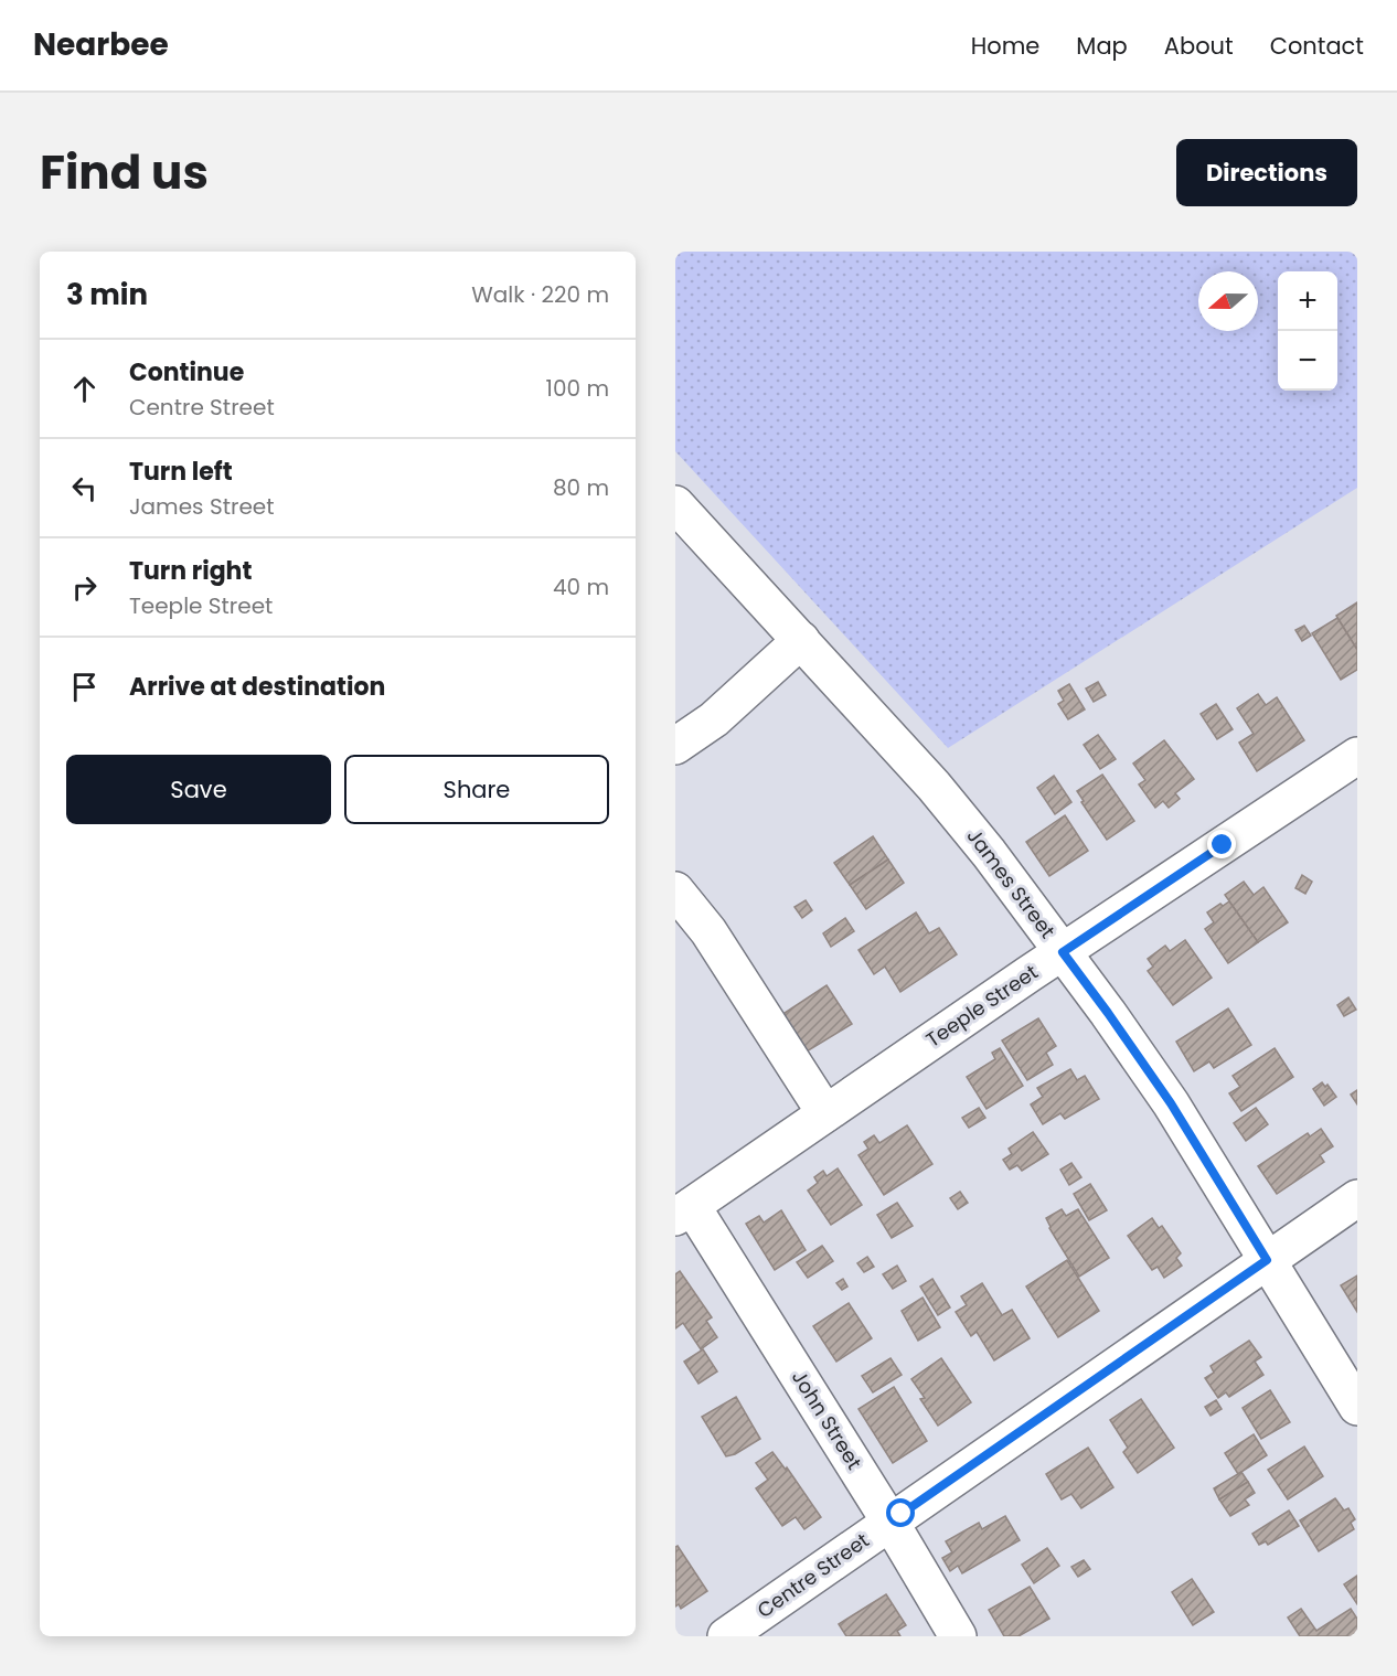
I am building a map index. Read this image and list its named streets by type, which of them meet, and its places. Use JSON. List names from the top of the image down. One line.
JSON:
{"streets":{"street":["James Street","Teeple Street","John Street","Centre Street"]},"crossings":[["James Street","Teeple Street"],["James Street","Centre Street"],["Teeple Street","John Street"],["John Street","Centre Street"]],"north":"left","page":{"header":"Nearbee","nav":["Home","Map","About","Contact"],"title":"Find us","buttons":["Directions",["Save","Share"]],"heading":["3 min","Walk · 220 m"],"map_buttons":["+","−"],"list":[["Continue","Centre Street","100 m"],["Turn left","James Street","80 m"],["Turn right","Teeple Street","40 m"],"Arrive at destination"]}}
